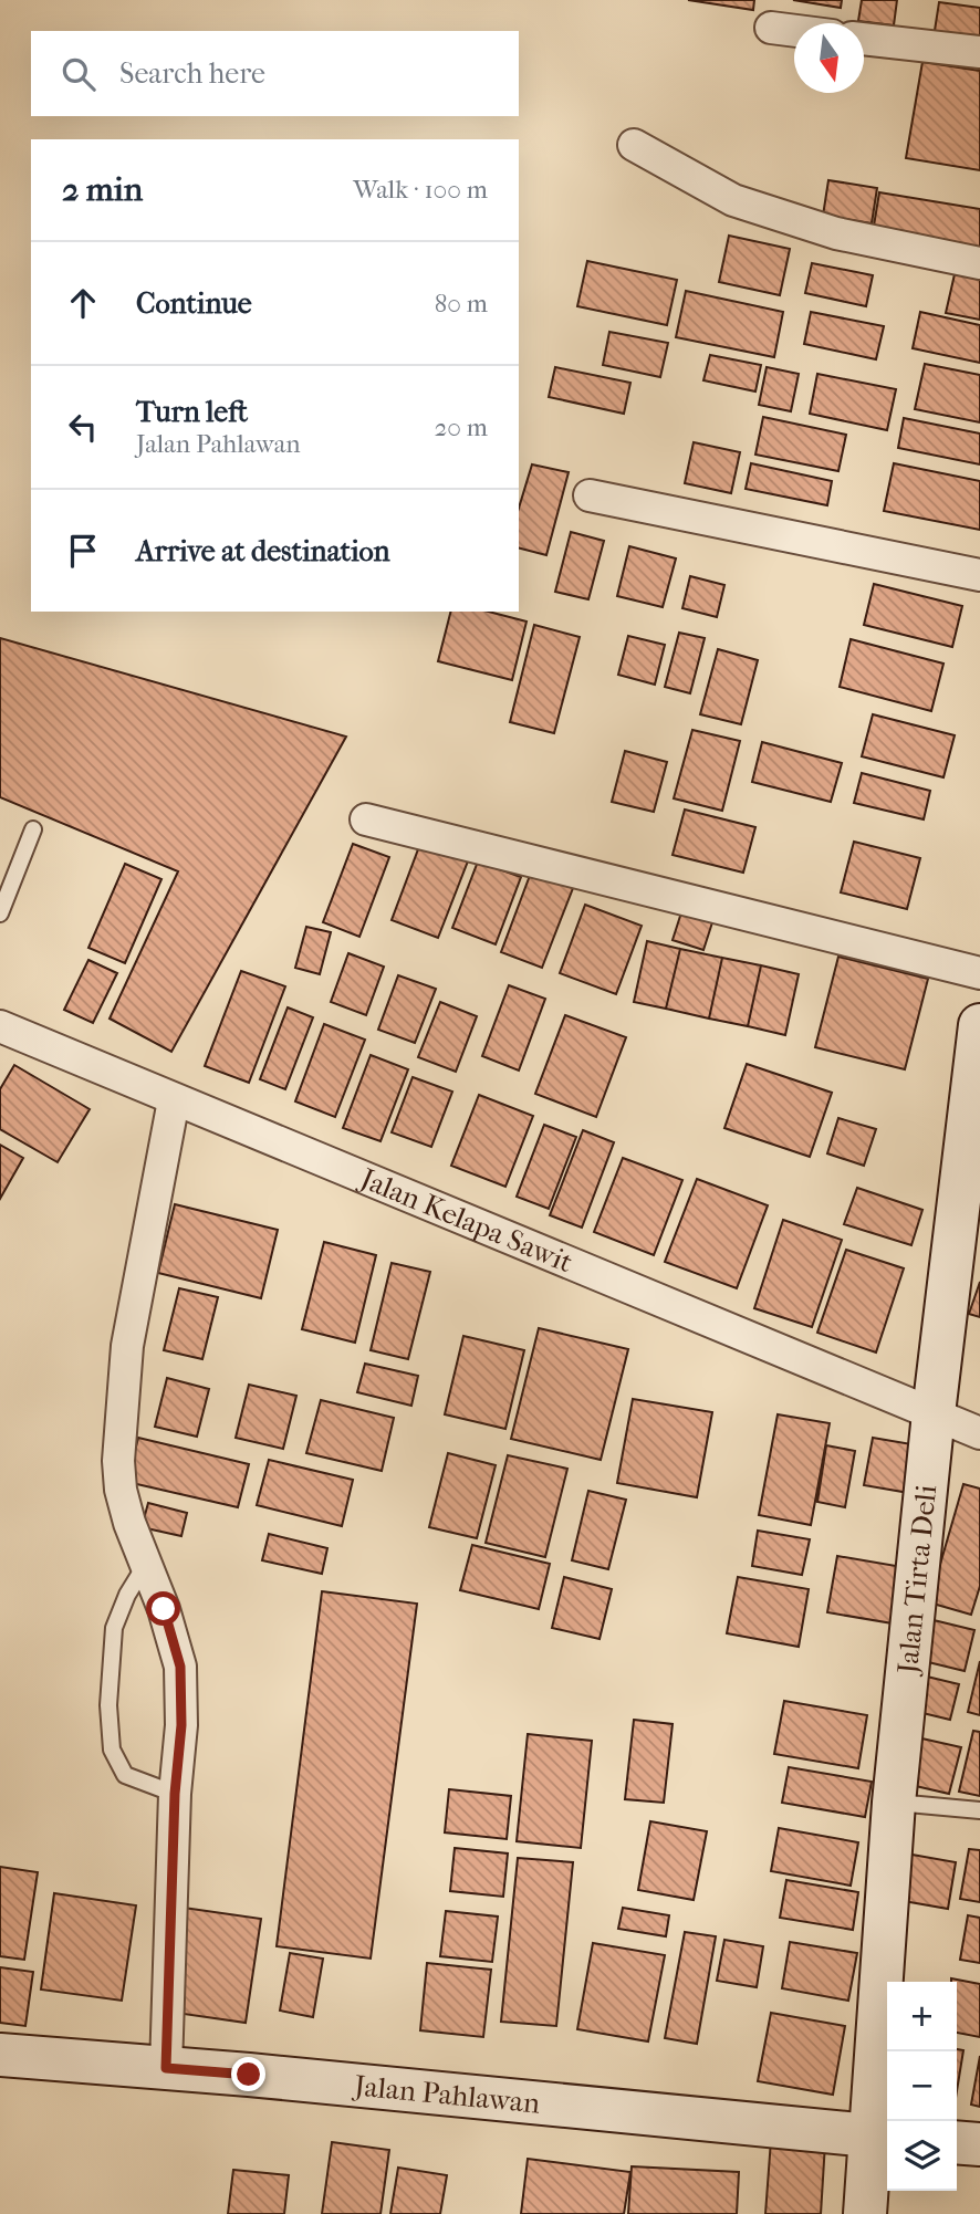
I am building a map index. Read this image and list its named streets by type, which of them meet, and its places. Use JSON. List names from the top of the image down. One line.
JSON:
{"streets":{"street":["Jalan Kelapa Sawit","Jalan Tirta Deli","Jalan Pahlawan"]},"crossings":[["Jalan Kelapa Sawit","Jalan Tirta Deli"],["Jalan Tirta Deli","Jalan Pahlawan"]],"north":"bottom","page":{"search":"Search here","heading":["2 min","Walk · 100 m"],"list":[["Continue","80 m"],["Turn left","Jalan Pahlawan","20 m"],"Arrive at destination"],"map_buttons":["+","−"]}}
